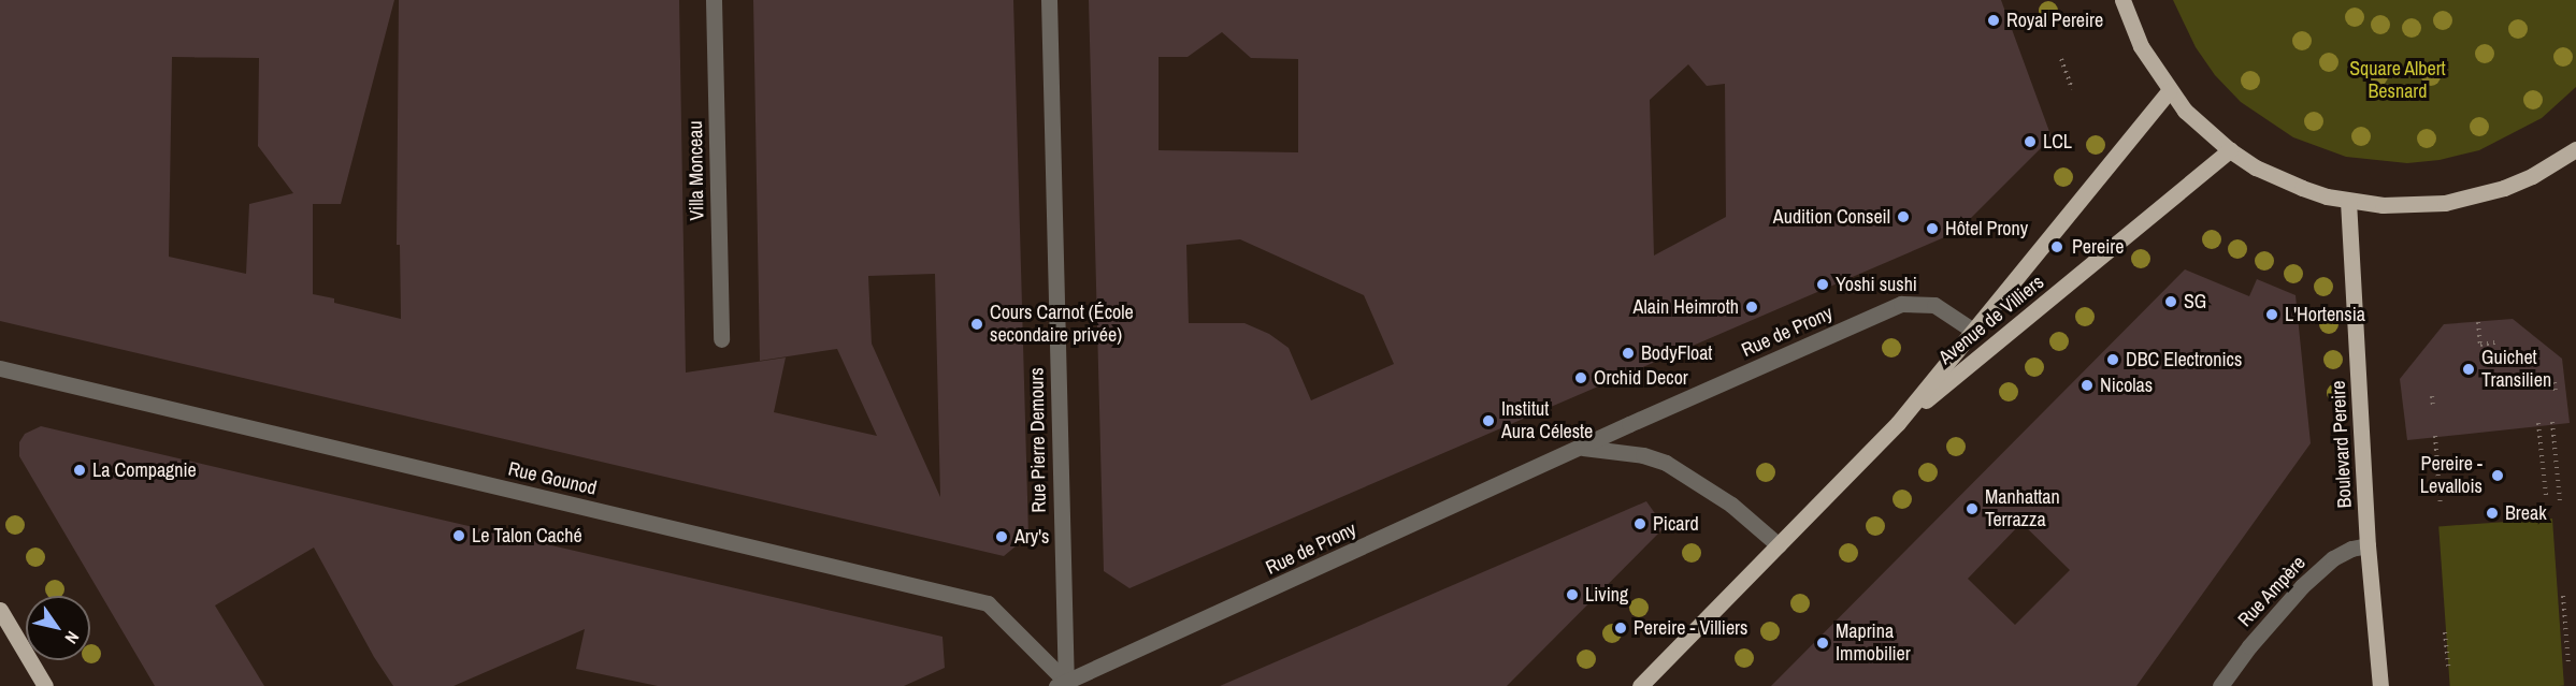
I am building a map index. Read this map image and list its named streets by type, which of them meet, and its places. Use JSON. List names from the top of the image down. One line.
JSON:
{"streets":{"main road":["Avenue de Villiers","Boulevard Pereire"],"street":["Villa Monceau","Rue de Prony","Rue Pierre Demours","Rue Gounod","Rue Ampère"]},"crossings":[["Avenue de Villiers","Rue de Prony"],["Rue de Prony","Rue Pierre Demours"],["Rue de Prony","Rue Gounod"],["Rue Pierre Demours","Rue Gounod"],["Boulevard Pereire","Rue Ampère"]],"parks":["Square Albert Besnard"],"places":["Royal Pereire","LCL","Audition Conseil","Hôtel Prony","Pereire","Yoshi sushi","SG","Alain Heimroth","L'Hortensia","Cours Carnot (École secondaire privée)","BodyFloat","DBC Electronics","Guichet Transilien","Orchid Decor","Nicolas","Institut Aura Céleste","La Compagnie","Pereire - Levallois","Manhattan Terrazza","Break","Picard","Le Talon Caché","Ary's","Living","Pereire - Villiers","Maprina Immobilier"],"north":"bottom right"}
